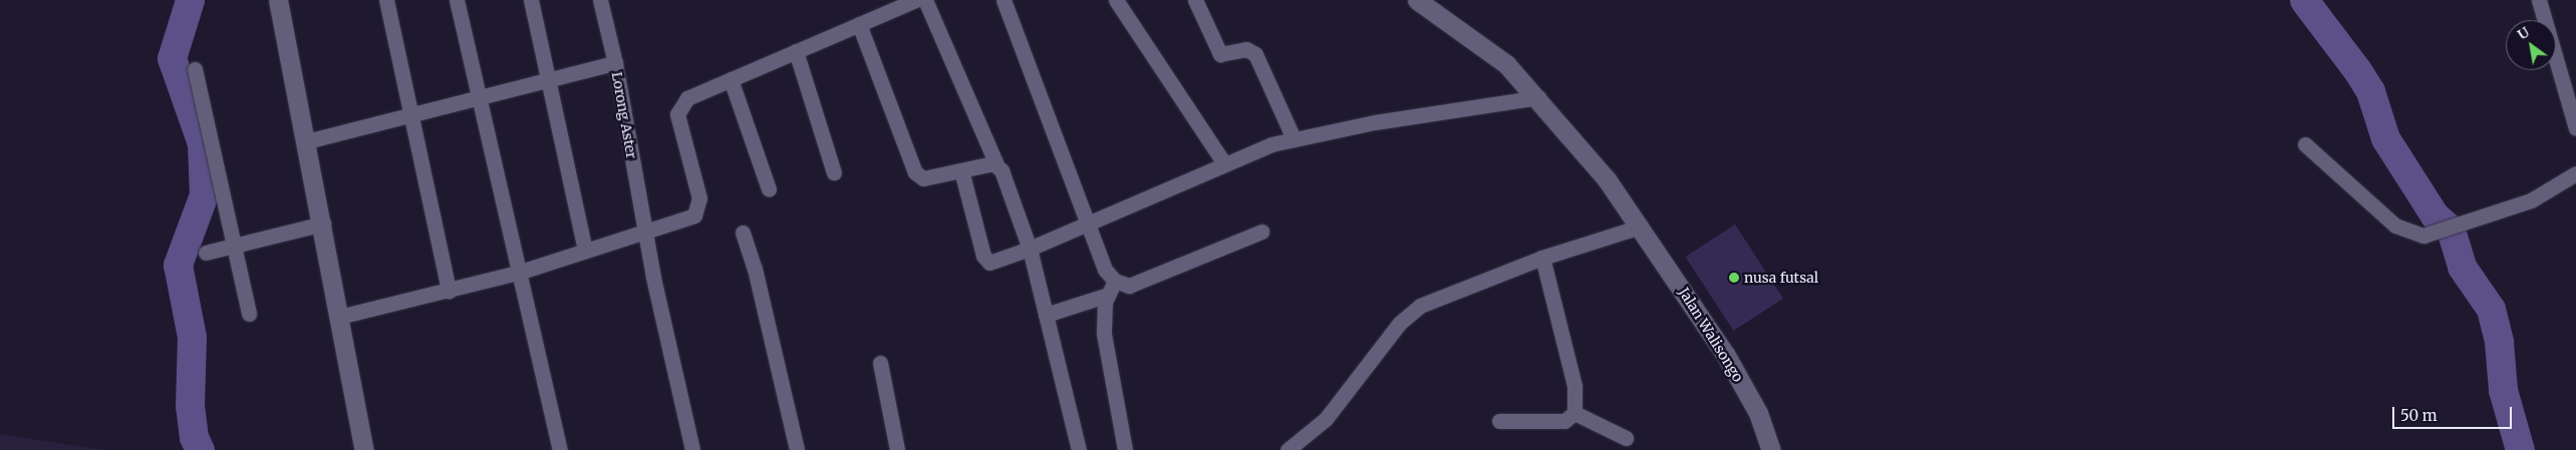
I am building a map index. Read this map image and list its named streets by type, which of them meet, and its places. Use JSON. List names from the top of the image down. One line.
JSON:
{"streets":{"street":["Lorong Aster","Jalan Walisongo"]},"places":["nusa futsal"],"scale_bar":"50 m","north":"top left"}
